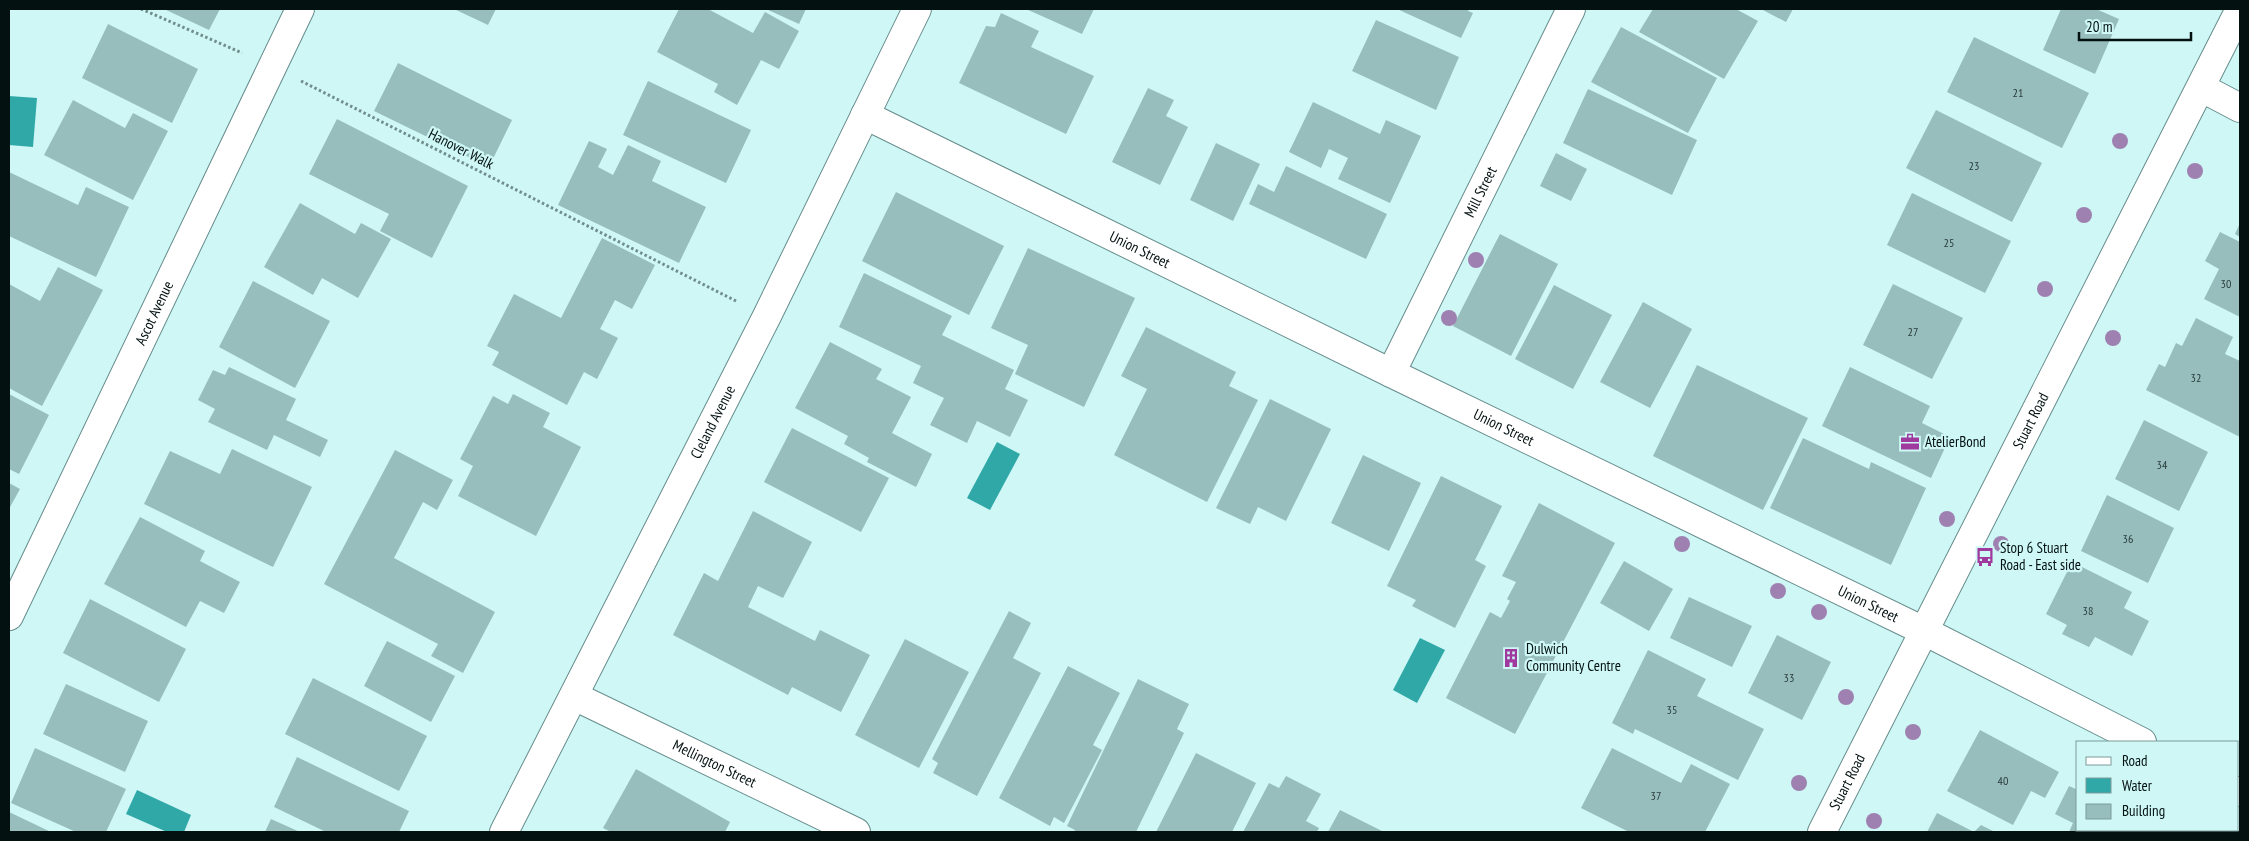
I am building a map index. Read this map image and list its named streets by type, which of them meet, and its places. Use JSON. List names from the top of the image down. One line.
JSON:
{"streets":{"street":["Mill Street","Union Street","Ascot Avenue","Stuart Road","Cleland Avenue","Mellington Street"],"path":["Hanover Walk"]},"crossings":[["Hanover Walk","Ascot Avenue"],["Hanover Walk","Cleland Avenue"],["Mill Street","Union Street"],["Union Street","Stuart Road"],["Union Street","Cleland Avenue"],["Cleland Avenue","Mellington Street"]],"places":{"office":["AtelierBond"],"bus stop":["Stop 6 Stuart Road - East side"],"building":["Dulwich Community Centre"]},"house_numbers":["21","23","25","30","27","32","34","36","38","33","35","40","37"],"legend":["Road","Water","Building"],"scale_bar":"20 m"}
